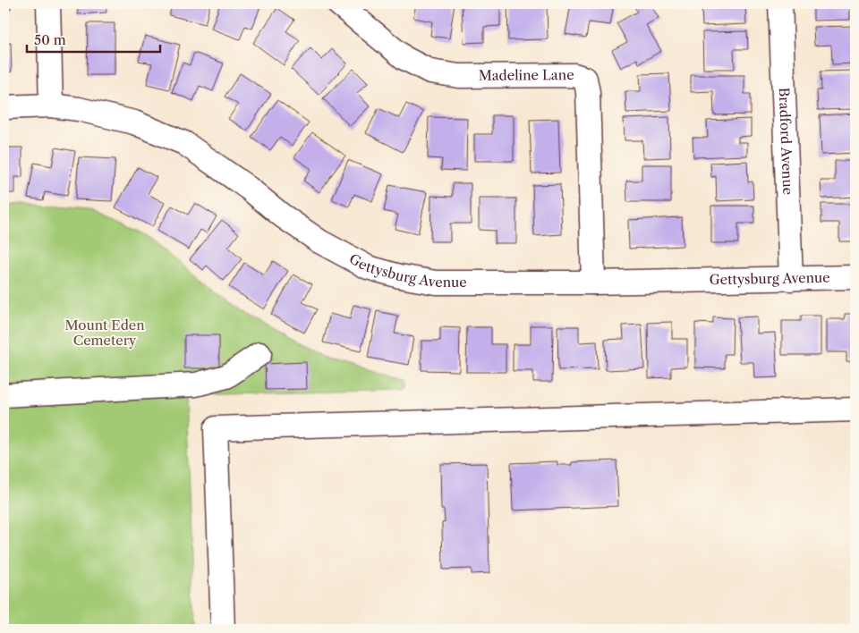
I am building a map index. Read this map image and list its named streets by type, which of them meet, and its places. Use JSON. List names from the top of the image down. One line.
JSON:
{"streets":{"street":["Madeline Lane","Bradford Avenue","Gettysburg Avenue"]},"crossings":[["Madeline Lane","Gettysburg Avenue"],["Bradford Avenue","Gettysburg Avenue"]],"parks":["Mount Eden Cemetery"],"scale_bar":"50 m"}
